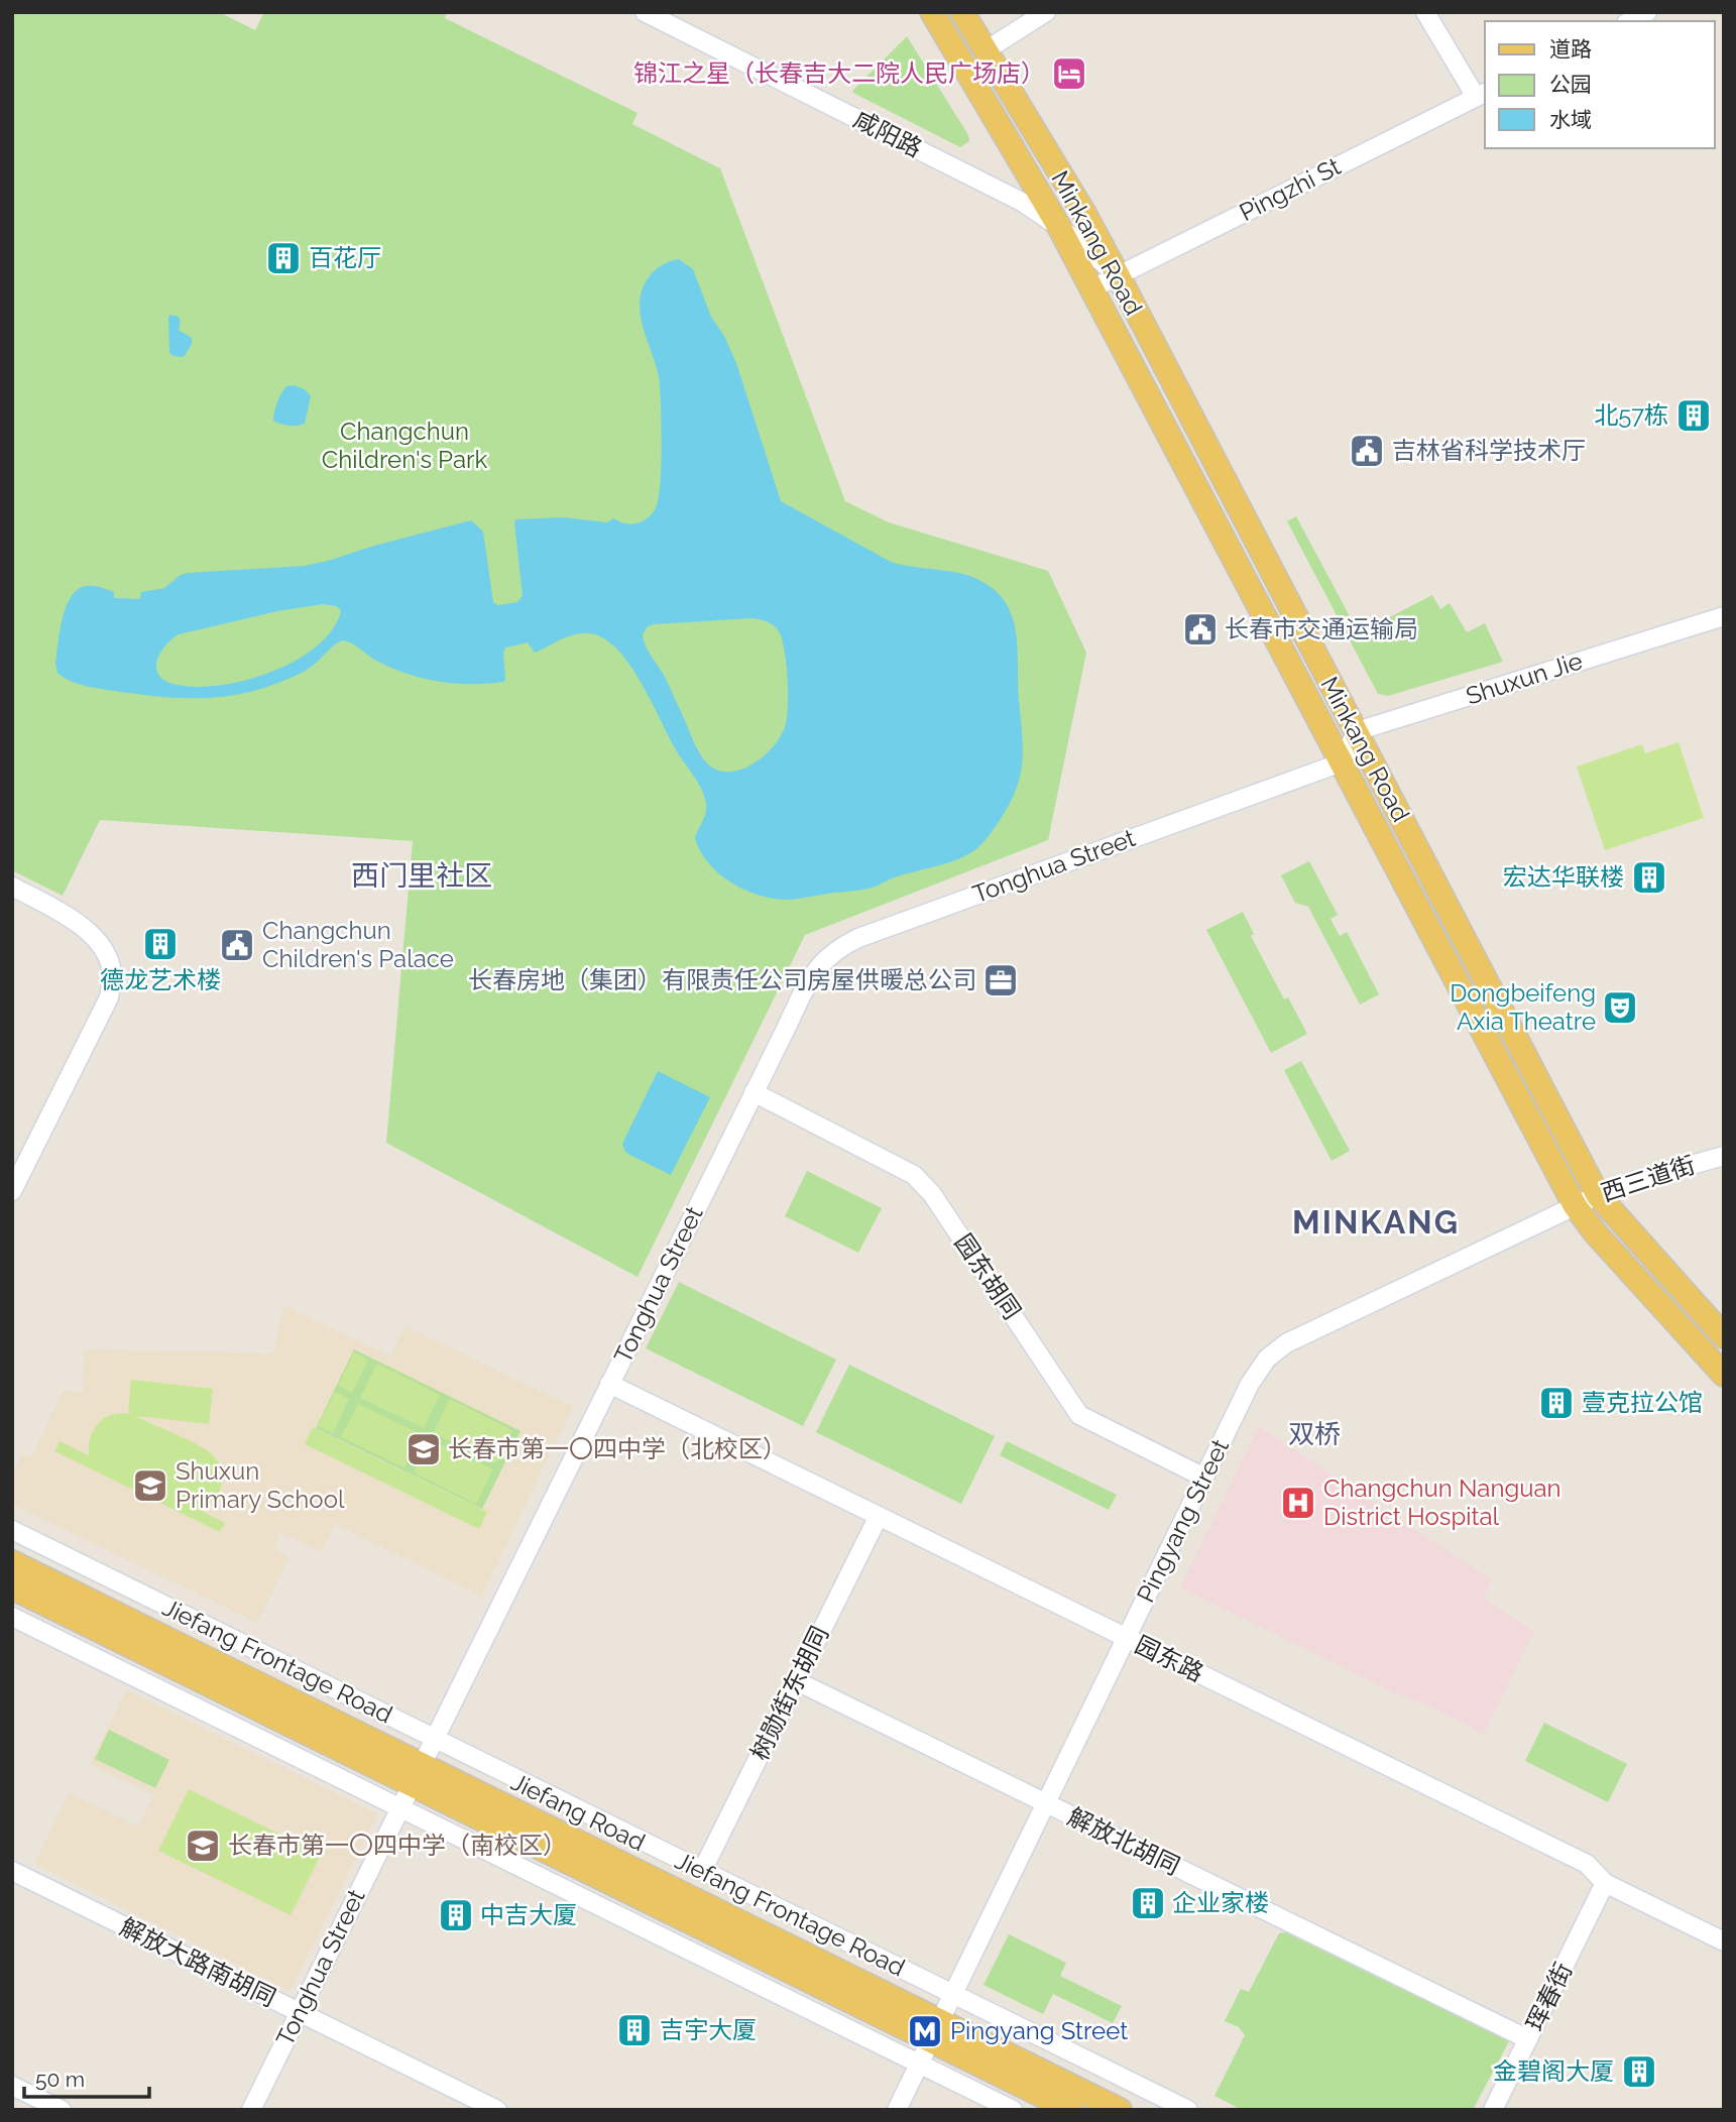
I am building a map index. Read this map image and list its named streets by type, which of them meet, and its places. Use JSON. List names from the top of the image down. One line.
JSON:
{"streets":{"main road":["Minkang Road","Jiefang Road"],"street":["咸阳路","Pingzhi St","Shuxun Jie","Tonghua Street","西三道街","园东胡同","Pingyang Street","园东路","Jiefang Frontage Road","树勋街东胡同","解放北胡同","解放大路南胡同","珲春街"]},"crossings":[["咸阳路","Pingzhi St"],["咸阳路","Minkang Road"],["Pingzhi St","Minkang Road"],["Minkang Road","Shuxun Jie"],["Minkang Road","Tonghua Street"],["Minkang Road","西三道街"],["Minkang Road","Pingyang Street"],["Tonghua Street","园东胡同"],["Tonghua Street","园东路"],["Tonghua Street","Jiefang Frontage Road"],["Tonghua Street","Jiefang Road"],["Tonghua Street","解放大路南胡同"],["西三道街","Pingyang Street"],["园东胡同","Pingyang Street"],["Pingyang Street","园东路"],["Pingyang Street","Jiefang Frontage Road"],["Pingyang Street","Jiefang Road"],["Pingyang Street","解放北胡同"],["园东路","树勋街东胡同"],["园东路","珲春街"],["Jiefang Frontage Road","树勋街东胡同"],["树勋街东胡同","解放北胡同"],["解放北胡同","珲春街"]],"districts":["西门里社区","MINKANG","双桥"],"parks":["Changchun Children's Park"],"places":{"hotel":["锦江之星（长春吉大二院人民广场店）"],"building":["百花厅","北57栋","宏达华联楼","德龙艺术楼","壹克拉公馆","企业家楼","中吉大厦","吉宇大厦","金碧阁大厦"],"public building":["吉林省科学技术厅","长春市交通运输局","Changchun Children's Palace"],"office":["长春房地（集团）有限责任公司房屋供暖总公司"],"theatre":["Dongbeifeng Axia Theatre"],"school or university":["长春市第一〇四中学（北校区）","Shuxun Primary School","长春市第一〇四中学（南校区）"],"hospital":["Changchun Nanguan District Hospital"],"metro station":["Pingyang Street"]},"legend":["道路","公园","水域"],"scale_bar":"50 m"}
